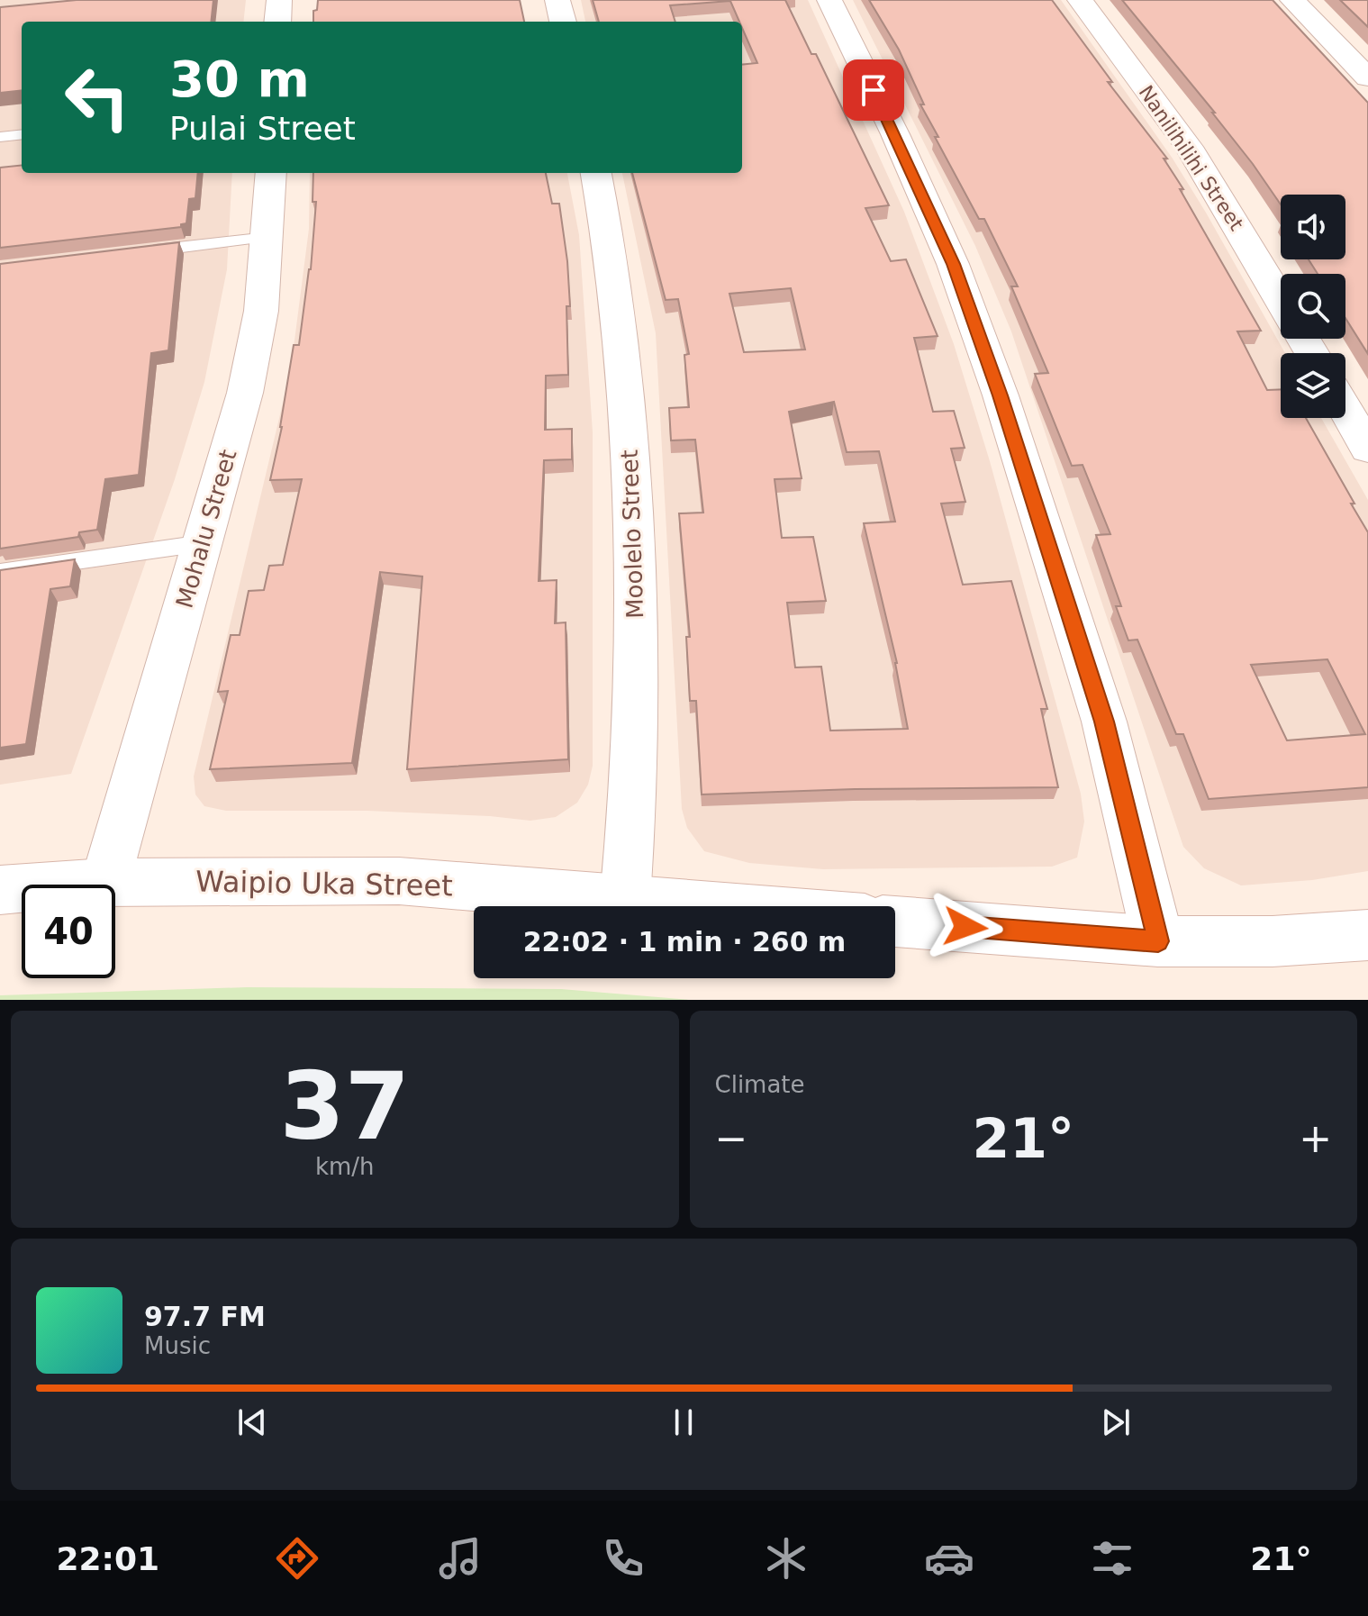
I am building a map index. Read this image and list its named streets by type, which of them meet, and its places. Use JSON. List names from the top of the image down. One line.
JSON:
{"streets":{"street":["Nanilihilihi Street","Mohalu Street","Moolelo Street","Waipio Uka Street"]},"crossings":[["Mohalu Street","Waipio Uka Street"],["Moolelo Street","Waipio Uka Street"]],"page":{"turn":["30 m","Pulai Street"],"limit":"40","trip":"22:02 · 1 min · 260 m","tile":[["37","km/h"],"Climate"],"heat":["−","21°","+"],"song":["97.7 FM","Music"],"tabs":["22:01","21°"]}}
